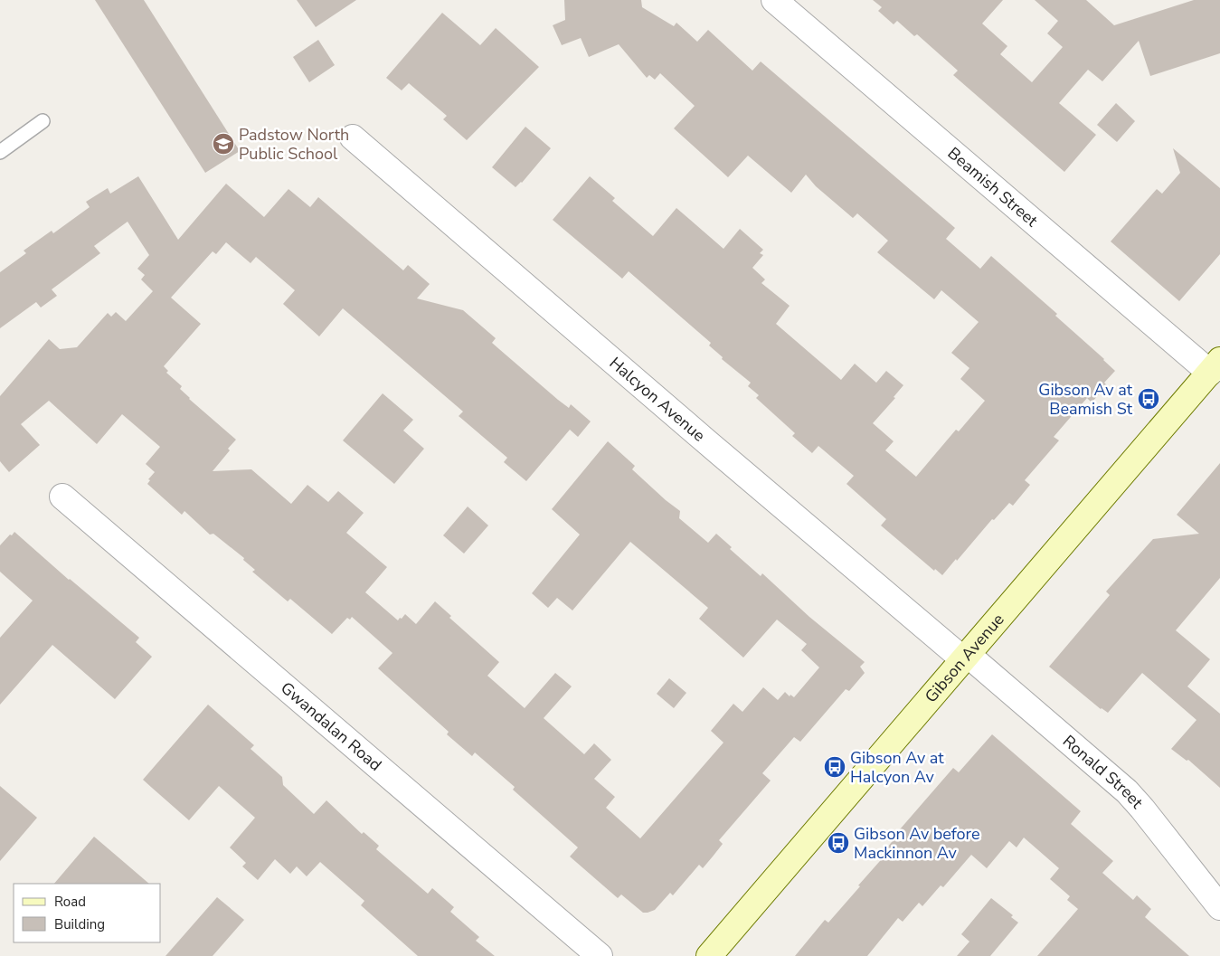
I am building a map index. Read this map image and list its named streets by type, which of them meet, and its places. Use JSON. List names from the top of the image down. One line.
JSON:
{"streets":{"main road":["Gibson Avenue"],"street":["Beamish Street","Halcyon Avenue","Gwandalan Road","Ronald Street"]},"crossings":[["Beamish Street","Gibson Avenue"],["Halcyon Avenue","Gibson Avenue"],["Halcyon Avenue","Ronald Street"],["Gibson Avenue","Ronald Street"]],"places":{"school or university":["Padstow North Public School"],"bus stop":["Gibson Av at Beamish St","Gibson Av at Halcyon Av","Gibson Av before Mackinnon Av"]},"legend":["Road","Building"]}
